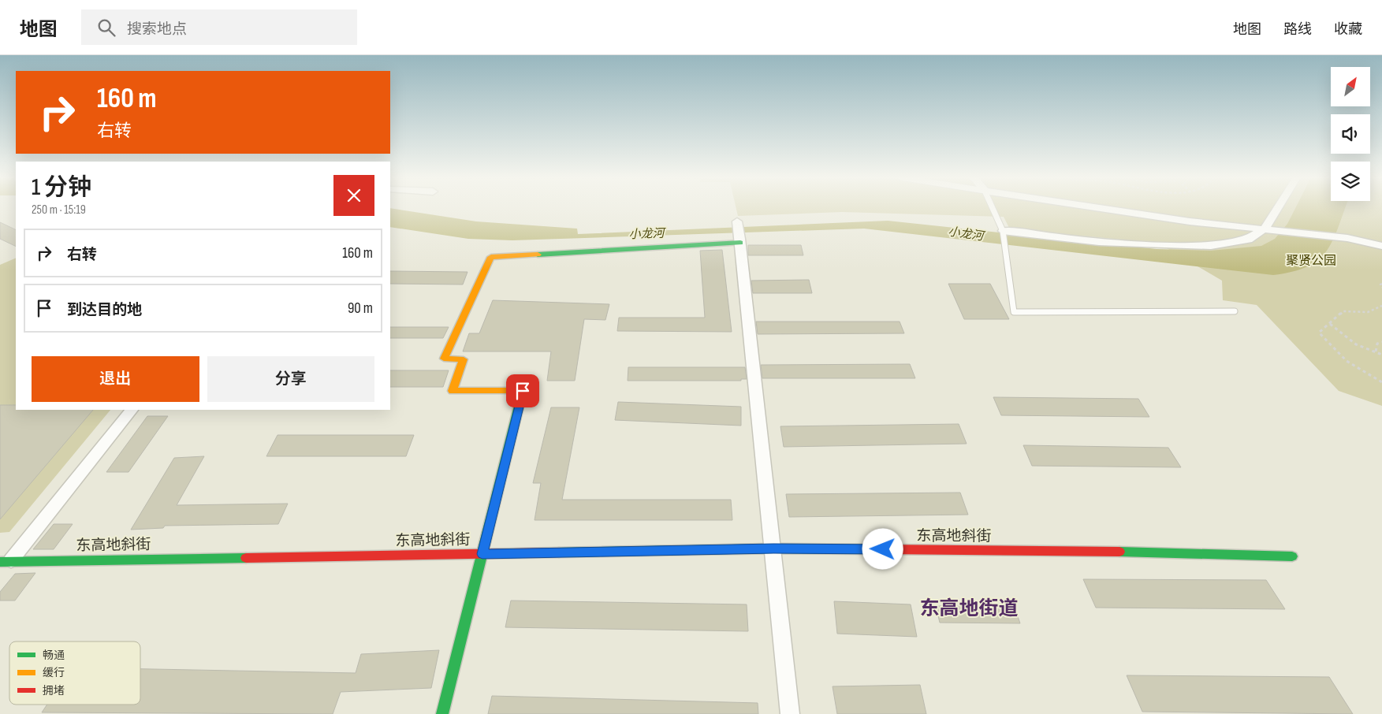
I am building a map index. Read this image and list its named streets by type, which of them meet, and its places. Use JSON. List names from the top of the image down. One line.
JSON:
{"streets":{"street":["东高地斜街"]},"districts":["东高地街道"],"water":["小龙河"],"parks":["聚贤公园"],"legend":["畅通","缓行","拥堵"],"north":"top right","page":{"header":"地图","search":"搜索地点","nav":["地图","路线","收藏"],"turn":["160 m","右转"],"heading":["1 分钟","250 m · 15:19"],"list":[{"name":"右转","value":"160 m"},{"name":"到达目的地","value":"90 m"}],"buttons":["退出","分享"]}}
